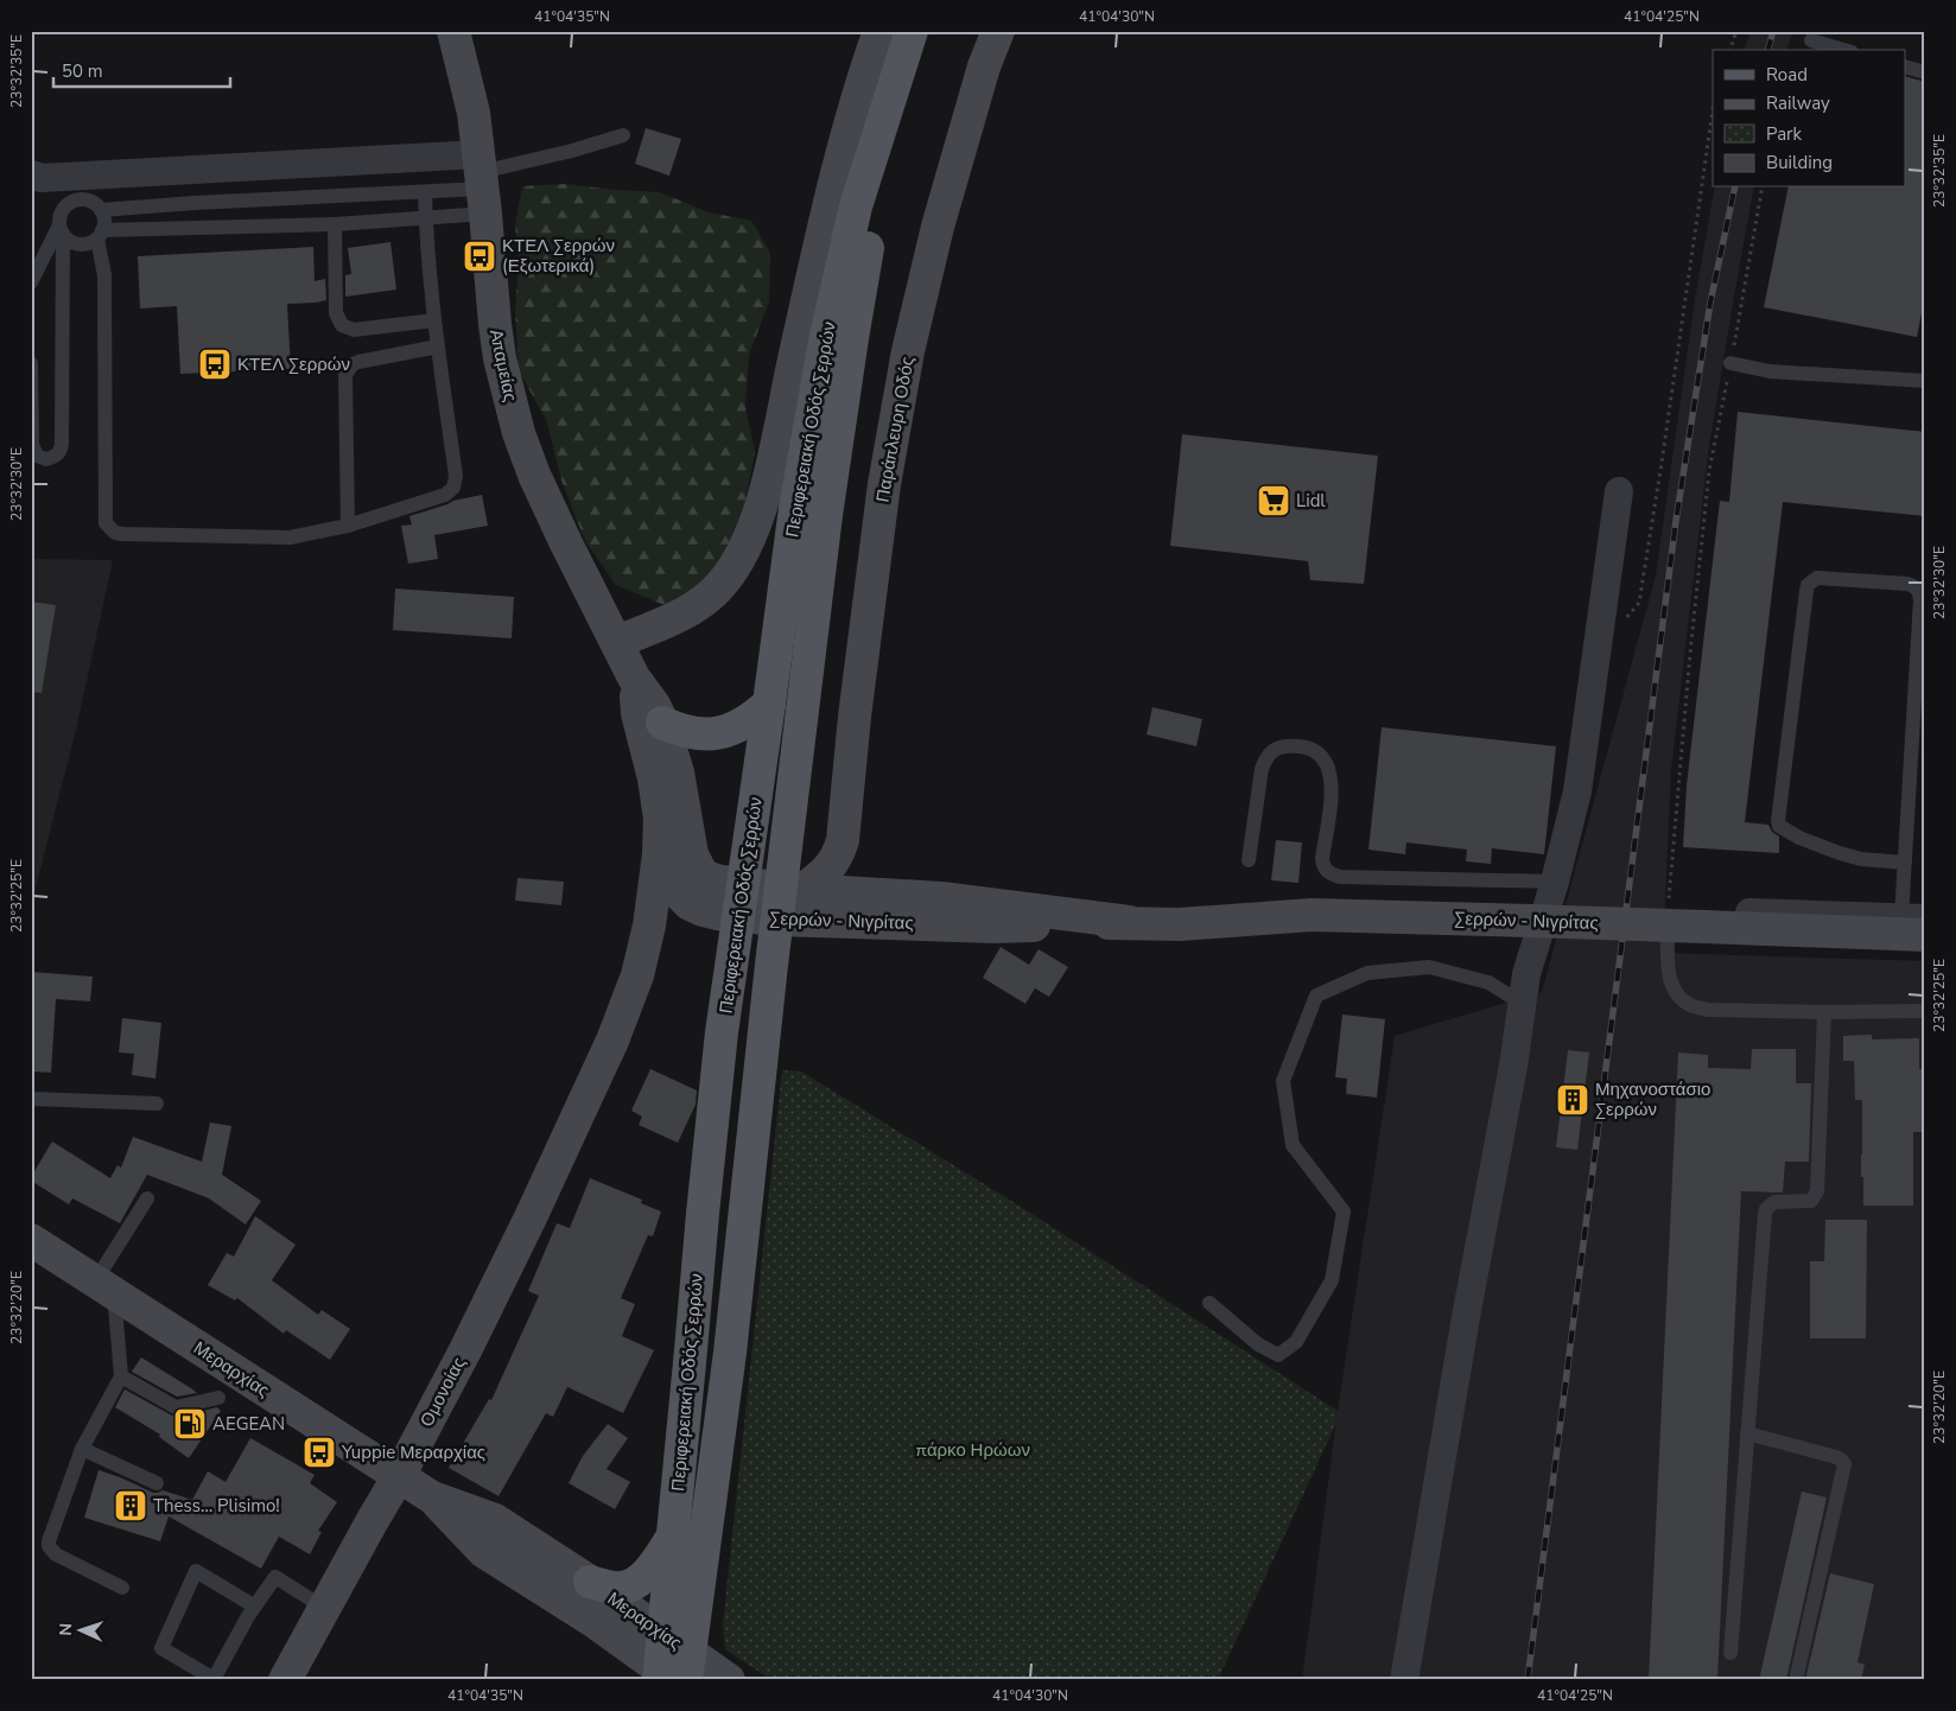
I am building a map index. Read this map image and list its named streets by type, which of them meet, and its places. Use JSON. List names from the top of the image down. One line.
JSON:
{"streets":{"main road":["Απαμείας","Περιφερειακή Οδός Σερρών","Παράπλευρη Οδός","Σερρών - Νιγρίτας","Μεραρχίας","Ομονοίας"]},"crossings":[["Απαμείας","Σερρών - Νιγρίτας"],["Περιφερειακή Οδός Σερρών","Σερρών - Νιγρίτας"],["Περιφερειακή Οδός Σερρών","Μεραρχίας"],["Σερρών - Νιγρίτας","Ομονοίας"],["Μεραρχίας","Ομονοίας"]],"parks":["πάρκο Ηρώων"],"places":{"bus stop":["ΚΤΕΛ Σερρών (Εξωτερικά)","ΚΤΕΛ Σερρών","Yuppie Μεραρχίας"],"supermarket":["Lidl"],"building":["Μηχανοστάσιο Σερρών","Thess… Plisimo!"],"fuel station":["AEGEAN"]},"legend":["Road","Railway","Park","Building"],"scale_bar":"50 m","north":"left","coordinates":["41°04'35\"N","41°04'30\"N","41°04'25\"N","23°32'35\"E","23°32'30\"E","23°32'25\"E","23°32'20\"E"]}
